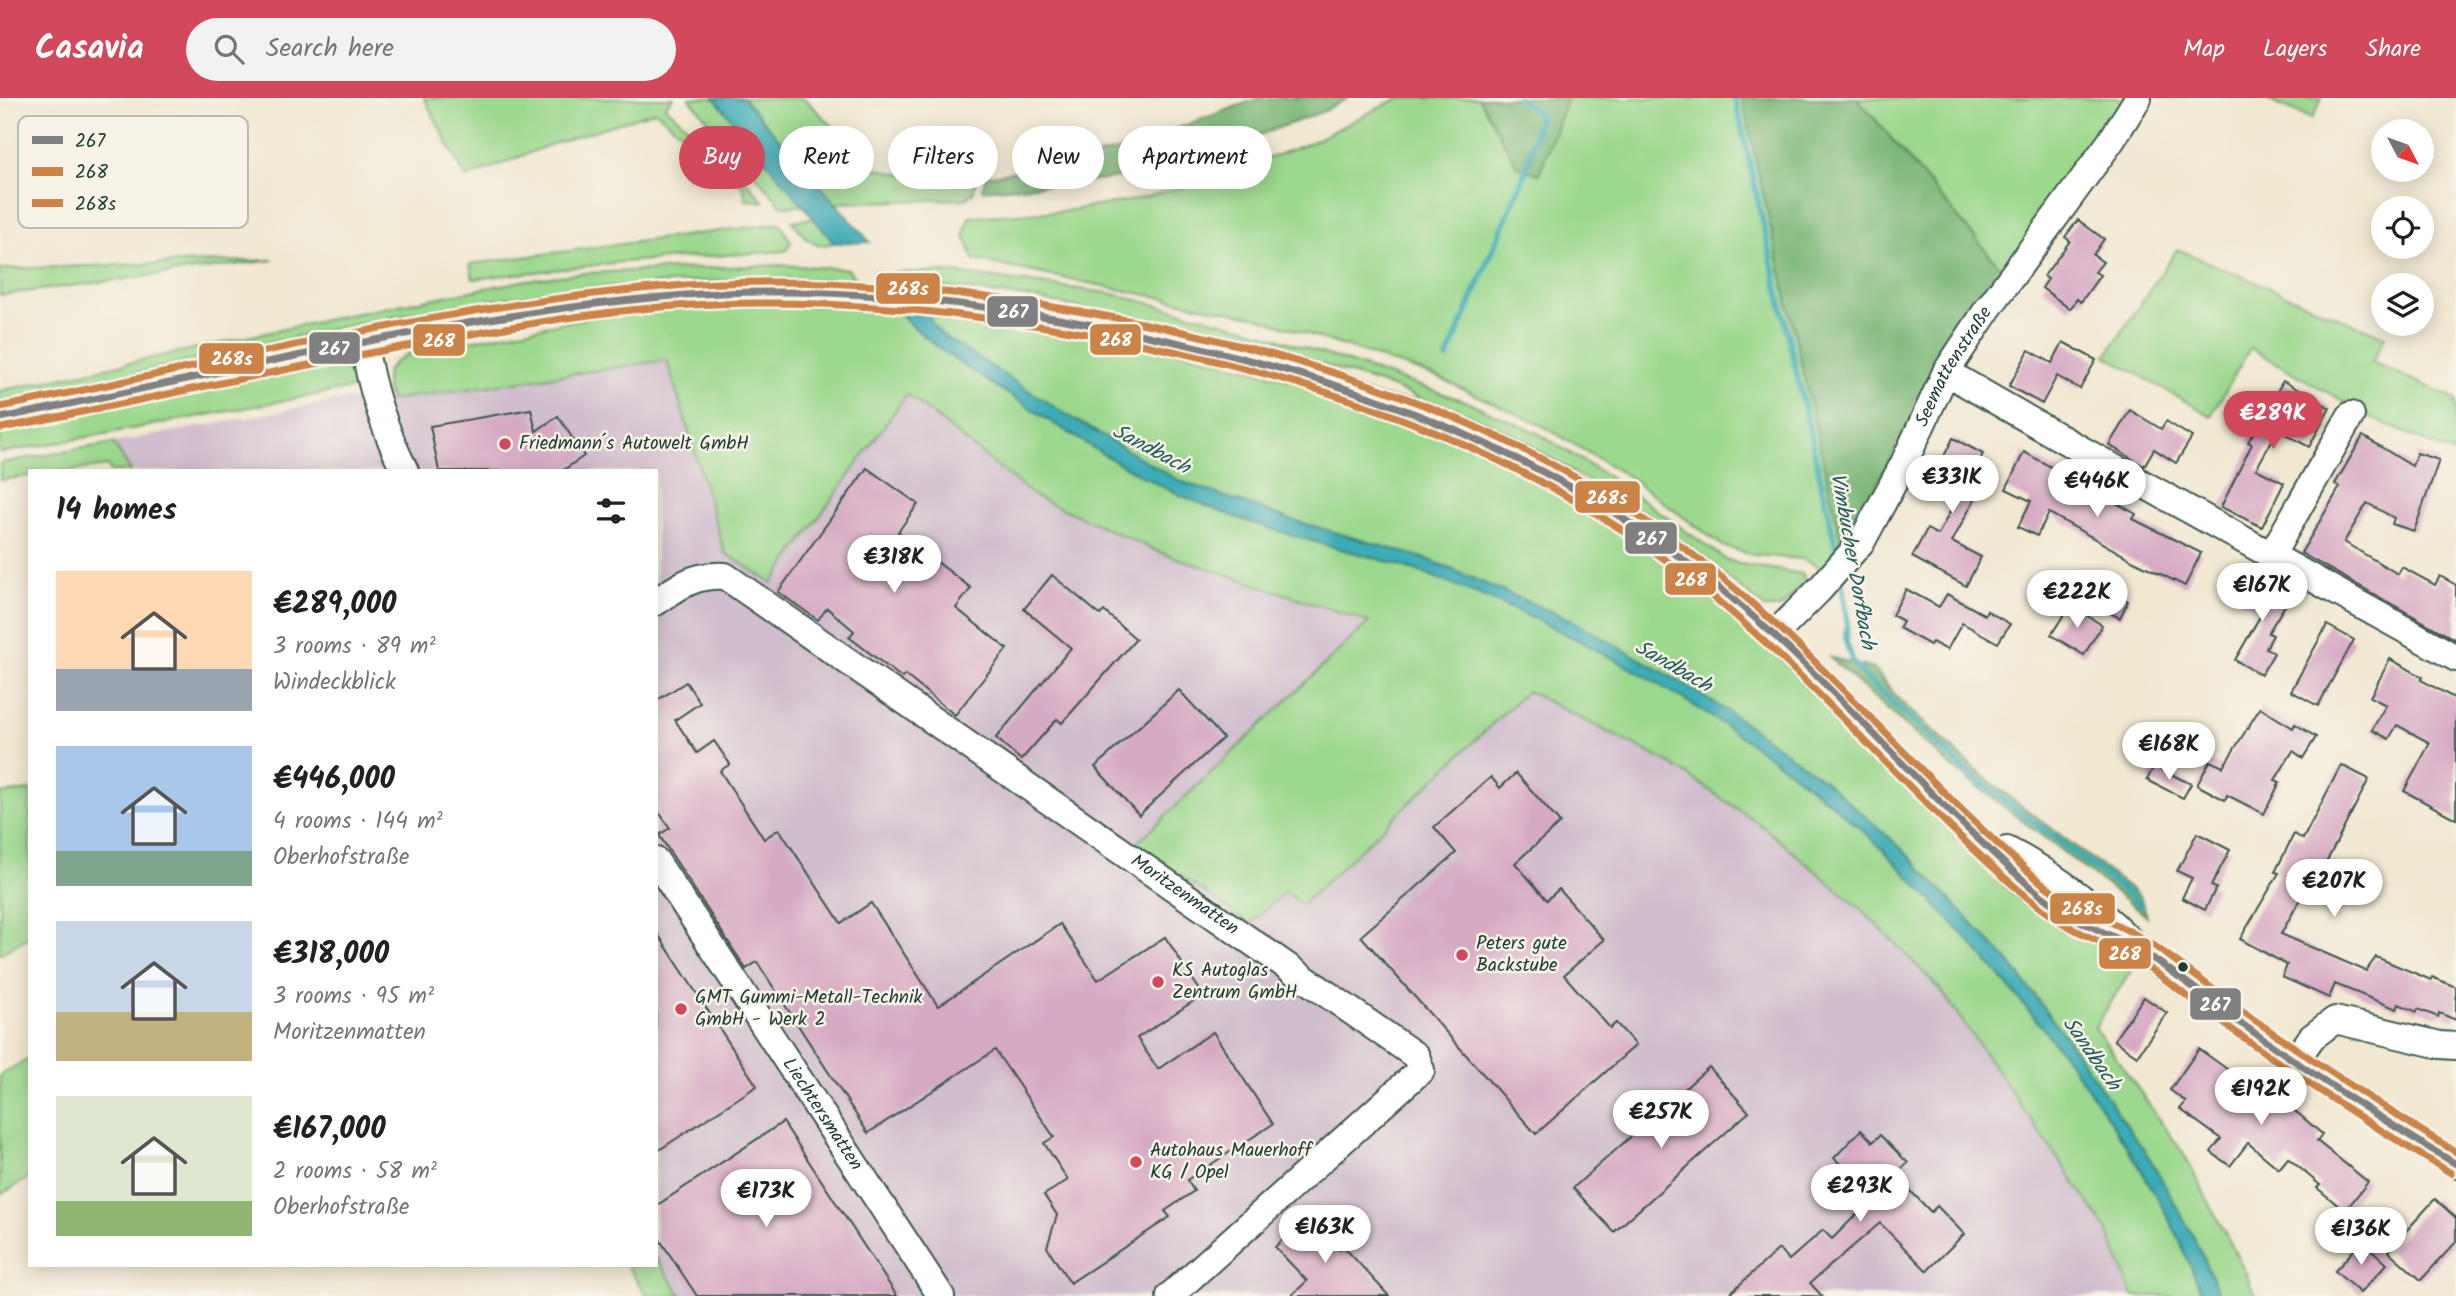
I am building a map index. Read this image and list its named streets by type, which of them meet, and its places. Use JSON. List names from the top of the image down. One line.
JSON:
{"streets":{"street":["Seemattenstraße","Moritzenmatten","Liechtersmatten"]},"water":["Sandbach","Vimbucher Dorfbach"],"places":["Friedmann´s Autowelt GmbH","Peters gute Backstube","KS Autoglas Zentrum GmbH","GMT Gummi-Metall-Technik GmbH - Werk 2","Autohaus Mauerhoff KG / Opel"],"lines":["transit line 268s","transit line 267","transit line 268"],"legend":["267","268","268s"],"north":"bottom right","page":{"header":"Casavia","search":"Search here","nav":["Map","Layers","Share"],"chip":["Buy","Rent","Filters","New","Apartment"],"price":["€289K","€331K","€446K","€318K","€167K","€222K","€168K","€207K","€192K","€257K","€293K","€173K","€163K","€136K"],"heading":"14 homes","list":[{"name":"€289,000","note":"3 rooms · 89 m² · Windeckblick"},{"name":"€446,000","note":"4 rooms · 144 m² · Oberhofstraße"},{"name":"€318,000","note":"3 rooms · 95 m² · Moritzenmatten"},{"name":"€167,000","note":"2 rooms · 58 m² · Oberhofstraße"}]}}
